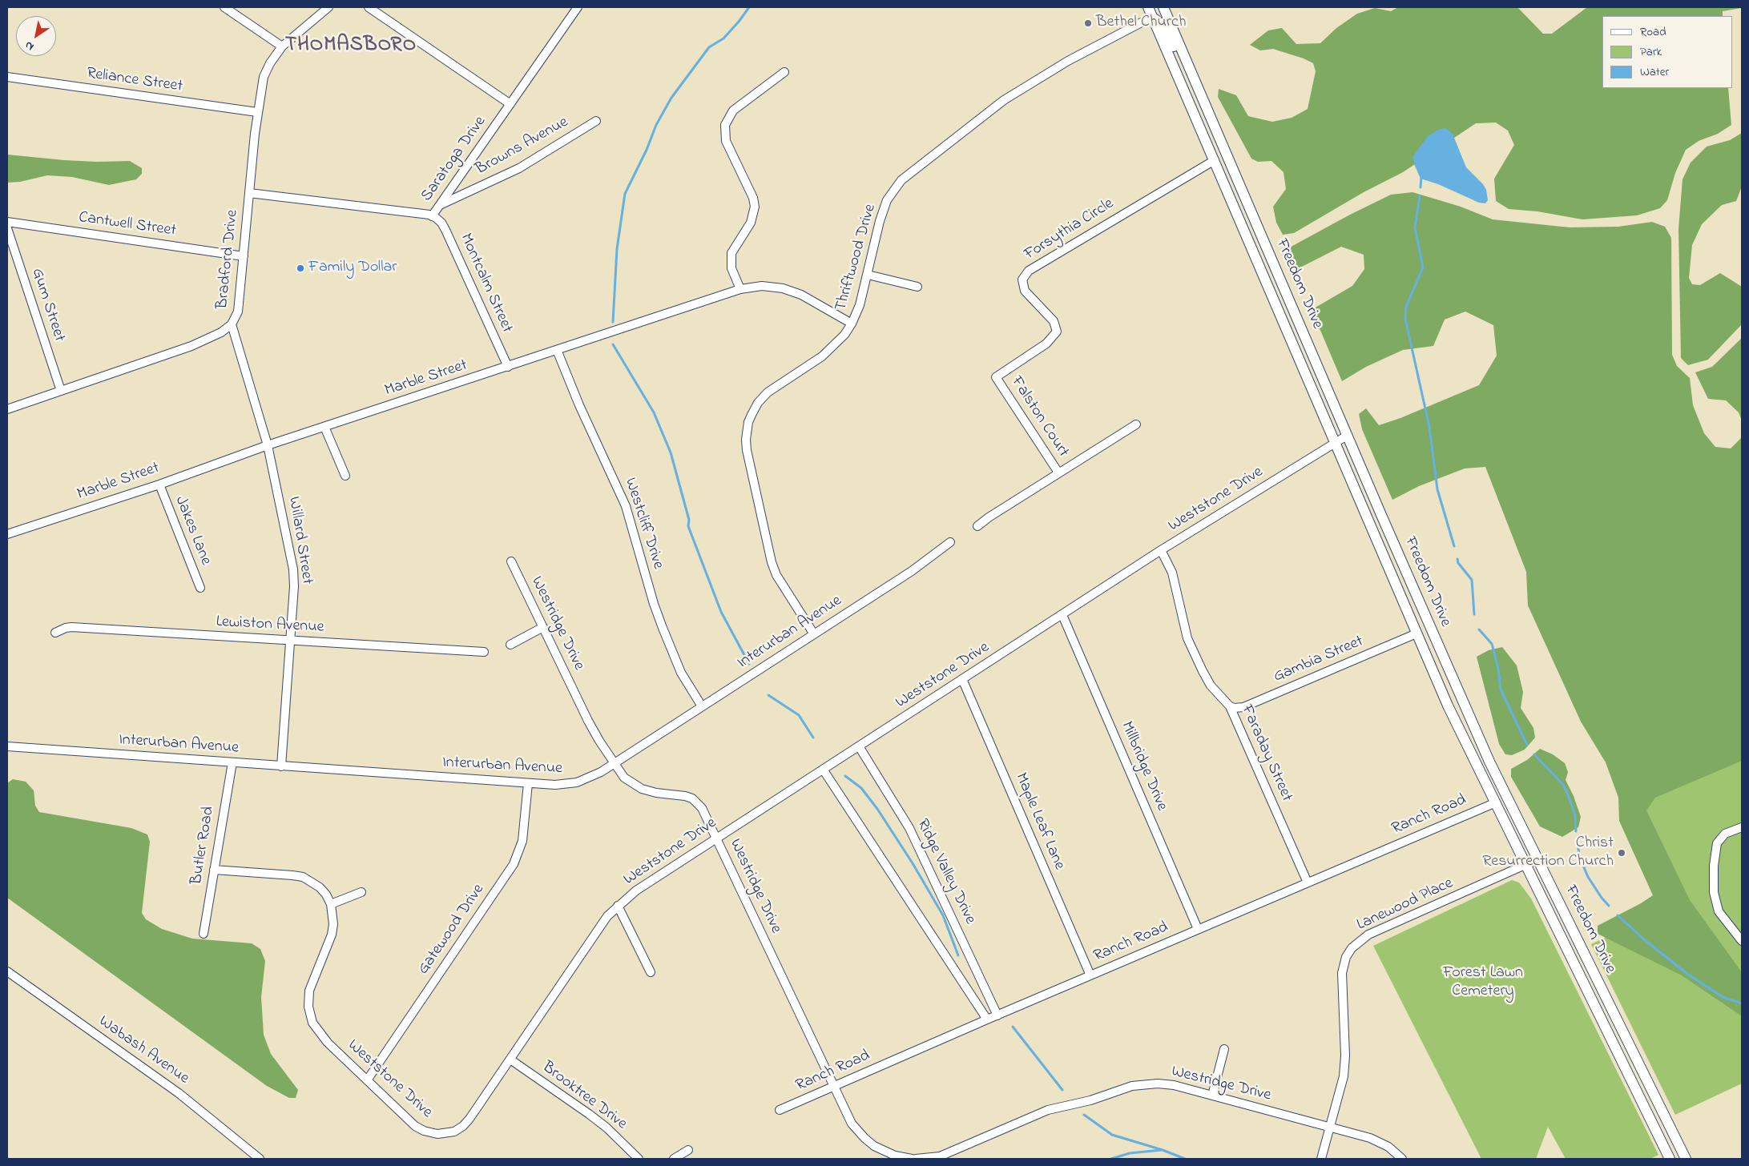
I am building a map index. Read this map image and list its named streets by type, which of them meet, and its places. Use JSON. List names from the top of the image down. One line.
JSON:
{"streets":{"main road":["Freedom Drive"],"street":["Reliance Street","Browns Avenue","Saratoga Drive","Cantwell Street","Forsythia Circle","Thriftwood Drive","Bradford Drive","Montcalm Street","Gum Street","Marble Street","Falston Court","Weststone Drive","Westcliff Drive","Jakes Lane","Willard Street","Westridge Drive","Lewiston Avenue","Interurban Avenue","Gambia Street","Faraday Street","Millbridge Drive","Ranch Road","Maple Leaf Lane","Butler Road","Ridge Valley Drive","Lanewood Place","Gatewood Drive","Wabash Avenue","Brooktree Drive"]},"crossings":[["Reliance Street","Bradford Drive"],["Browns Avenue","Saratoga Drive"],["Saratoga Drive","Bradford Drive"],["Saratoga Drive","Montcalm Street"],["Cantwell Street","Bradford Drive"],["Forsythia Circle","Freedom Drive"],["Forsythia Circle","Falston Court"],["Thriftwood Drive","Freedom Drive"],["Thriftwood Drive","Marble Street"],["Thriftwood Drive","Interurban Avenue"],["Bradford Drive","Gum Street"],["Bradford Drive","Willard Street"],["Montcalm Street","Marble Street"],["Freedom Drive","Weststone Drive"],["Freedom Drive","Gambia Street"],["Freedom Drive","Ranch Road"],["Freedom Drive","Lanewood Place"],["Marble Street","Westcliff Drive"],["Marble Street","Jakes Lane"],["Marble Street","Willard Street"],["Weststone Drive","Westridge Drive"],["Weststone Drive","Faraday Street"],["Weststone Drive","Millbridge Drive"],["Weststone Drive","Maple Leaf Lane"],["Weststone Drive","Butler Road"],["Weststone Drive","Ridge Valley Drive"],["Weststone Drive","Gatewood Drive"],["Weststone Drive","Brooktree Drive"],["Westcliff Drive","Interurban Avenue"],["Willard Street","Lewiston Avenue"],["Willard Street","Interurban Avenue"],["Westridge Drive","Interurban Avenue"],["Westridge Drive","Ranch Road"],["Westridge Drive","Lanewood Place"],["Interurban Avenue","Butler Road"],["Interurban Avenue","Gatewood Drive"],["Gambia Street","Faraday Street"],["Faraday Street","Ranch Road"],["Millbridge Drive","Ranch Road"],["Ranch Road","Maple Leaf Lane"],["Ranch Road","Ridge Valley Drive"]],"districts":["THOMASBORO"],"parks":["Forest Lawn Cemetery"],"places":["Bethel Church","Family Dollar","Christ Resurrection Church"],"legend":["Road","Park","Water"],"north":"bottom left"}
